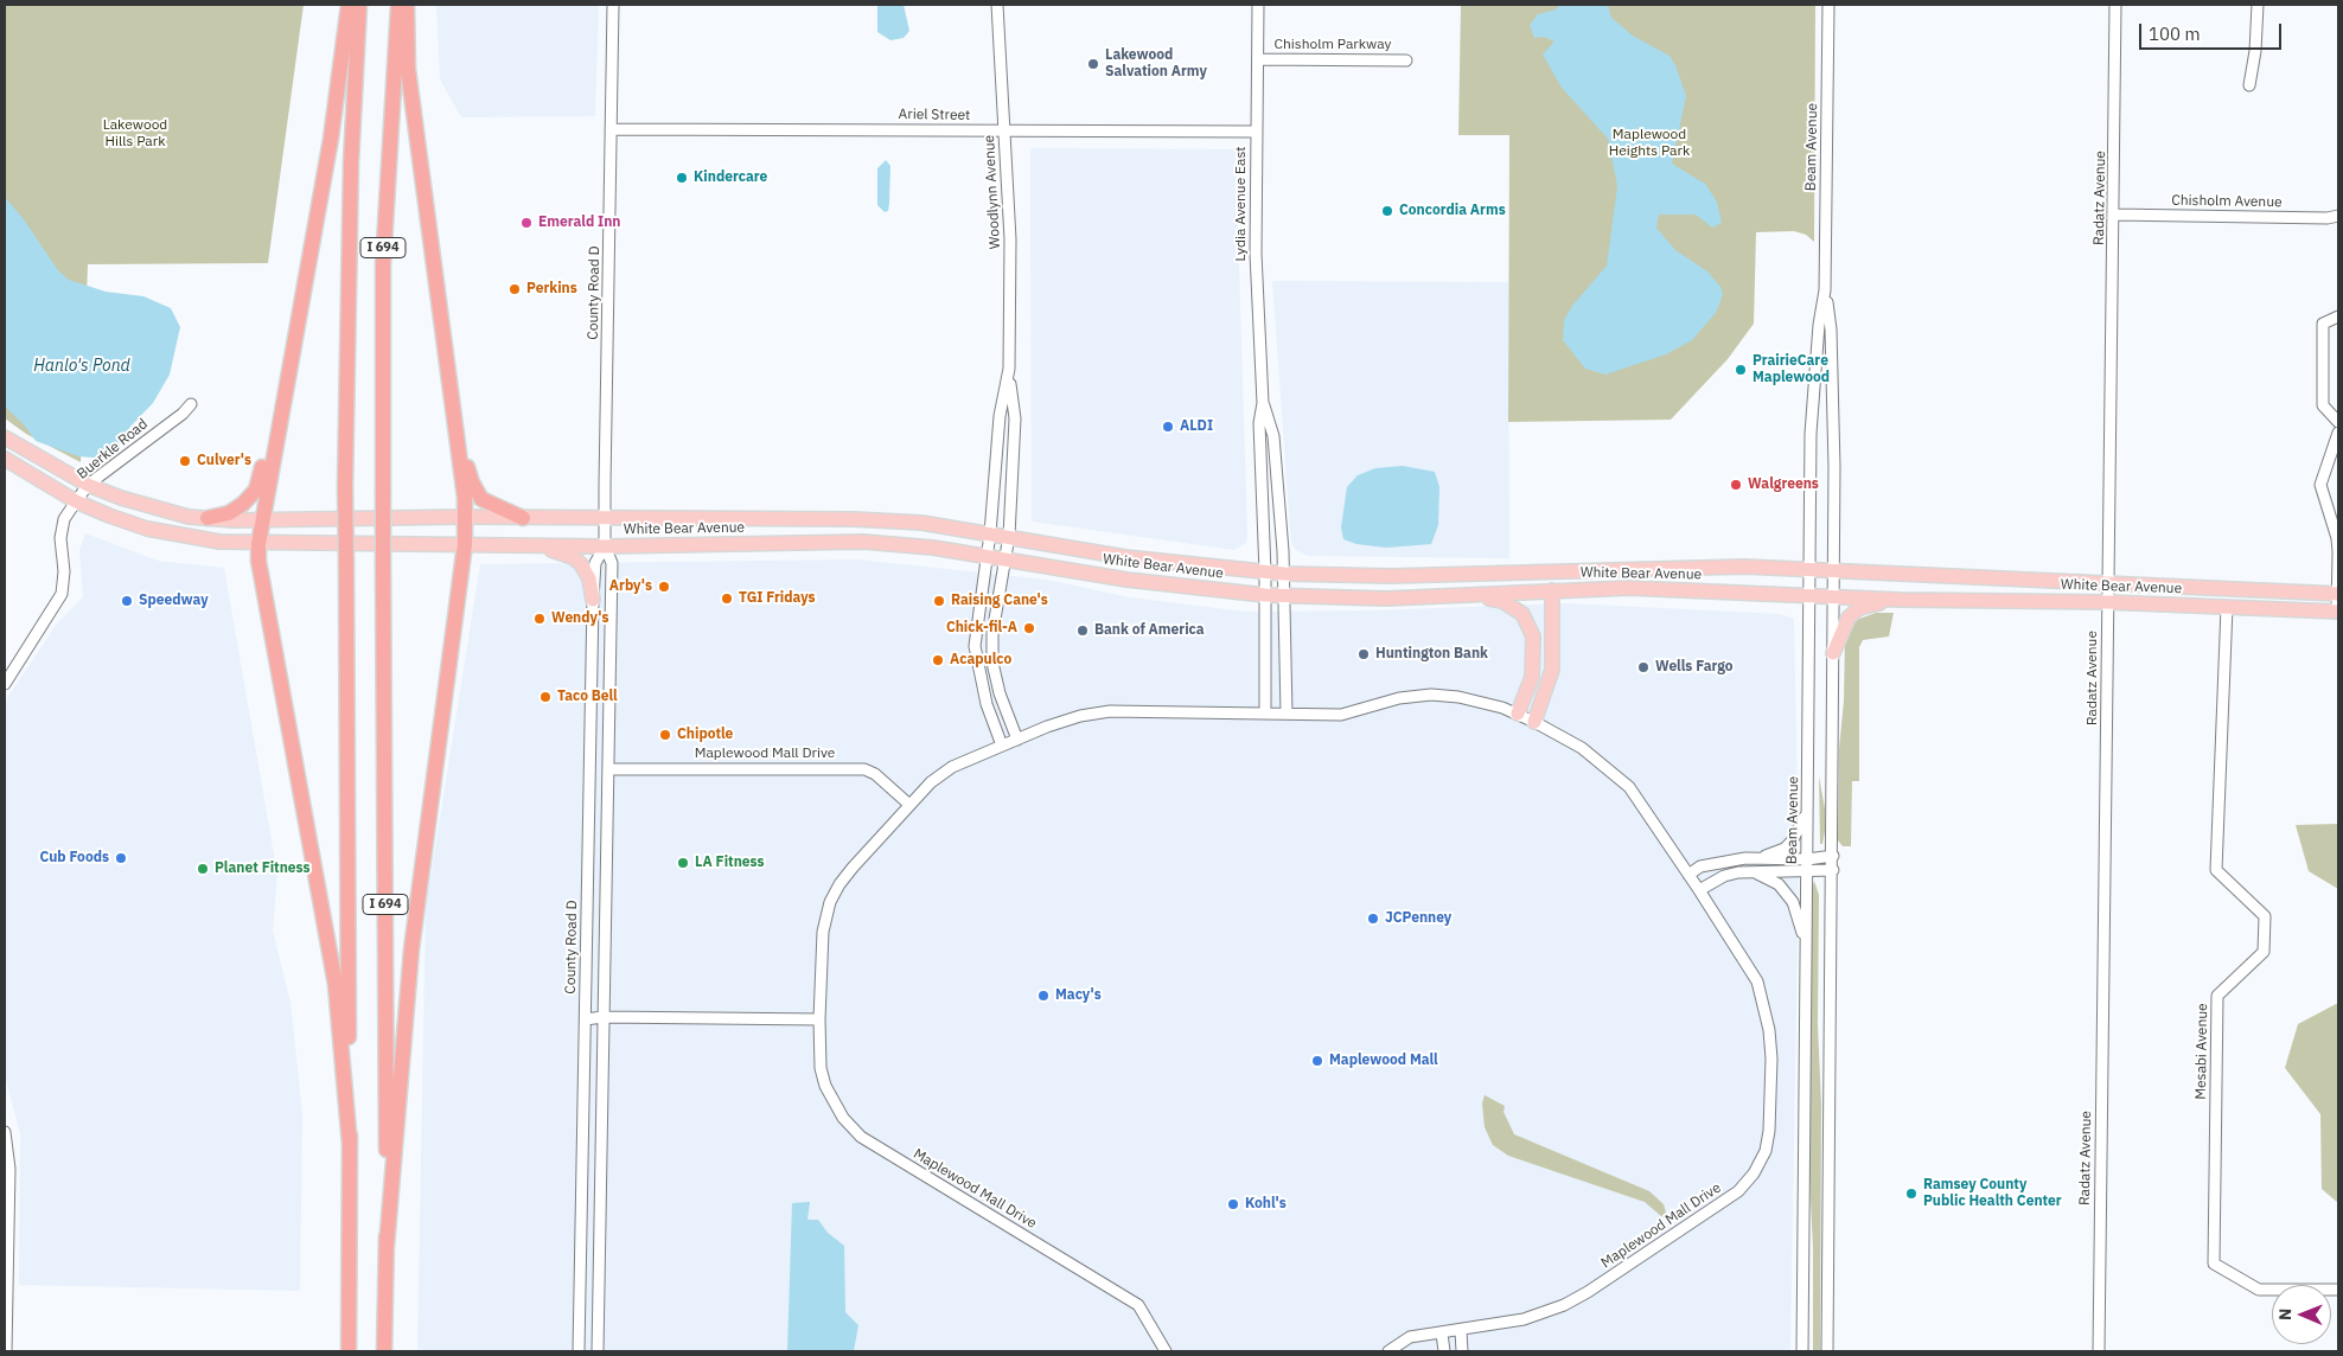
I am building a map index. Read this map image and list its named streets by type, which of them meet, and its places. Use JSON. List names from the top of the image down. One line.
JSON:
{"streets":{"highway":["I 694"],"main road":["White Bear Avenue"],"street":["Chisholm Parkway","Ariel Street","Beam Avenue","Woodlynn Avenue","Radatz Avenue","Chisholm Avenue","Lydia Avenue East","County Road D","Buerkle Road","Maplewood Mall Drive","Mesabi Avenue"]},"crossings":[["Chisholm Parkway","Lydia Avenue East"],["Ariel Street","Woodlynn Avenue"],["Ariel Street","Lydia Avenue East"],["Ariel Street","County Road D"],["Beam Avenue","White Bear Avenue"],["Woodlynn Avenue","White Bear Avenue"],["Radatz Avenue","Chisholm Avenue"],["Radatz Avenue","White Bear Avenue"],["Lydia Avenue East","White Bear Avenue"],["County Road D","White Bear Avenue"],["County Road D","Maplewood Mall Drive"],["Buerkle Road","White Bear Avenue"],["White Bear Avenue","Mesabi Avenue"]],"water":["Hanlo's Pond"],"parks":["Lakewood Hills Park","Maplewood Heights Park"],"places":["Lakewood Salvation Army","Kindercare","Concordia Arms","Emerald Inn","Perkins","PrairieCare Maplewood","ALDI","Culver's","Walgreens","Arby's","TGI Fridays","Speedway","Raising Cane's","Wendy's","Chick-fil-A","Bank of America","Huntington Bank","Acapulco","Wells Fargo","Taco Bell","Chipotle","Cub Foods","LA Fitness","Planet Fitness","JCPenney","Macy's","Maplewood Mall","Ramsey County Public Health Center","Kohl's"],"scale_bar":"100 m","north":"left"}
